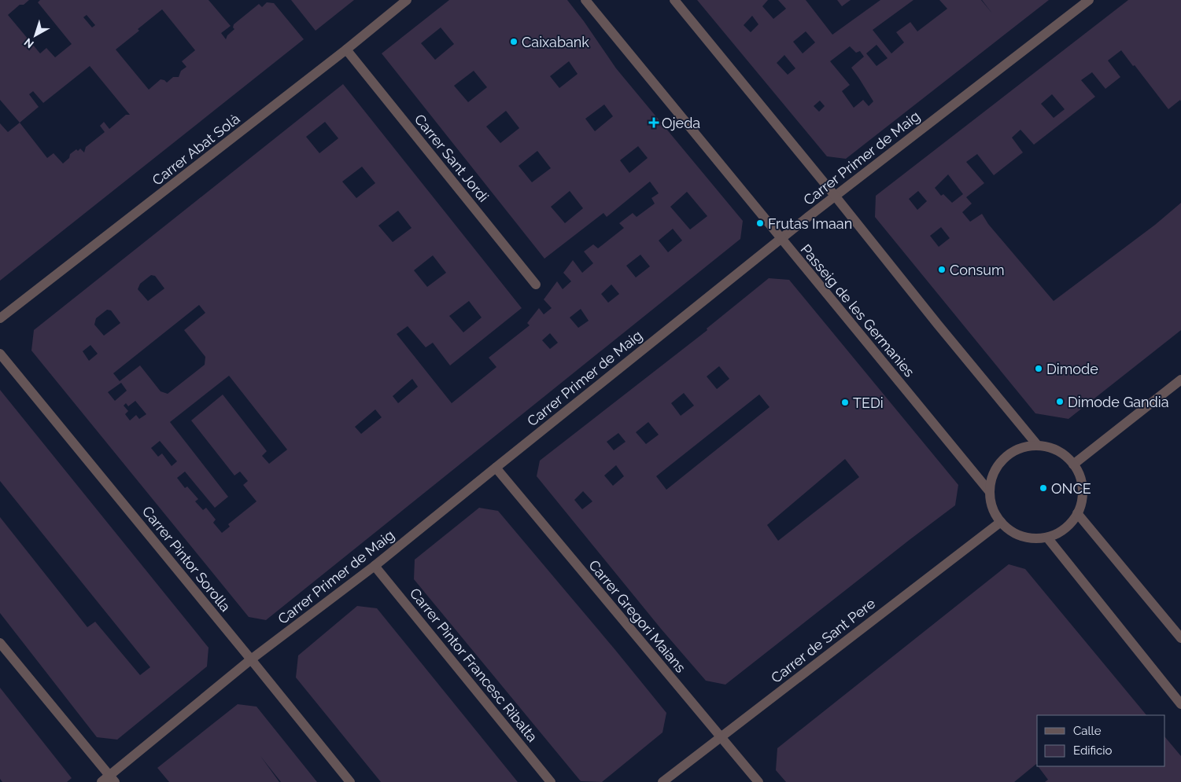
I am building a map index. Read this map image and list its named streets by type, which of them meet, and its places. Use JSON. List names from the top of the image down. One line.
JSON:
{"streets":{"street":["Carrer Abat Solà","Carrer Sant Jordi","Carrer Primer de Maig","Passeig de les Germanies","Carrer Pintor Sorolla","Carrer Gregori Maians","Carrer de Sant Pere","Carrer Pintor Francesc Ribalta"]},"crossings":[["Carrer Abat Solà","Carrer Sant Jordi"],["Carrer Primer de Maig","Passeig de les Germanies"],["Carrer Primer de Maig","Carrer Pintor Sorolla"],["Carrer Primer de Maig","Carrer Gregori Maians"],["Carrer Primer de Maig","Carrer Pintor Francesc Ribalta"],["Passeig de les Germanies","Carrer de Sant Pere"],["Carrer Gregori Maians","Carrer de Sant Pere"]],"places":{"other":["Caixabank","Frutas Imaan","Consum","Dimode","Dimode Gandia","TEDi","ONCE"],"health":["Ojeda"]},"legend":["Calle","Edificio"],"north":"bottom left"}
